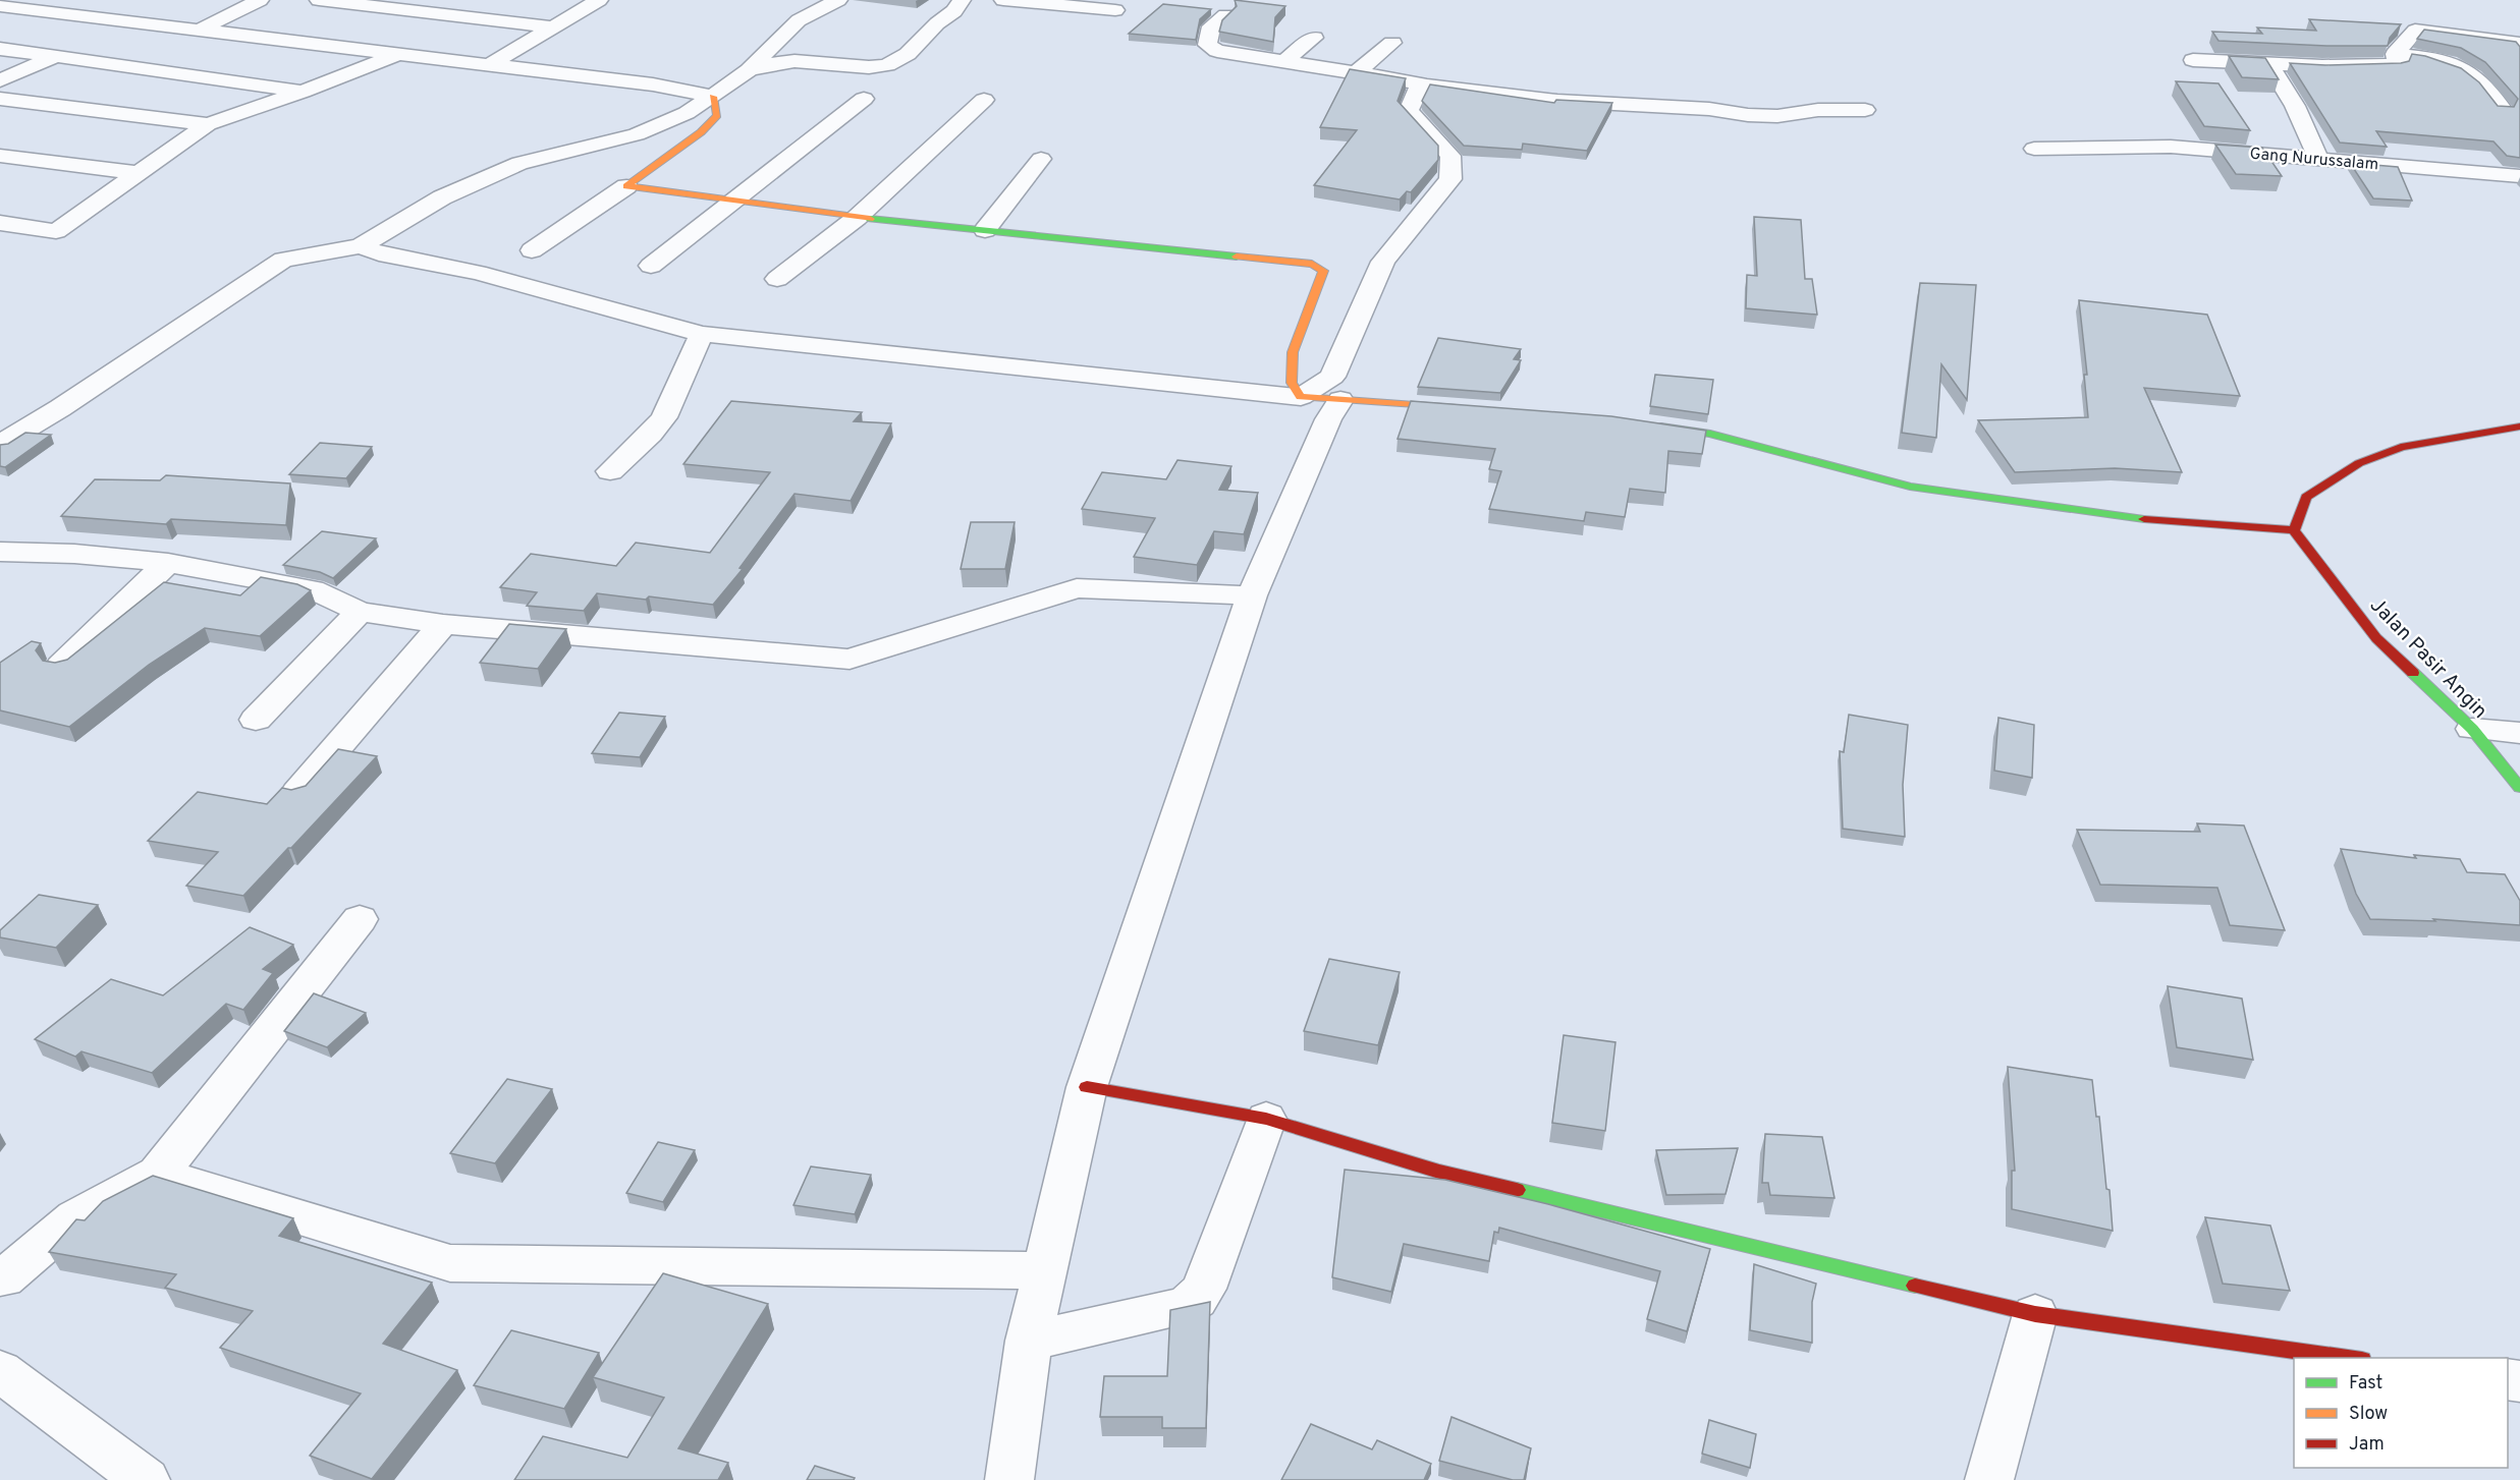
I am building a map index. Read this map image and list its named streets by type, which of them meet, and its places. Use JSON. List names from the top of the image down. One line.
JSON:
{"streets":{"street":["Gang Nurussalam","Jalan Pasir Angin"]},"legend":["Fast","Slow","Jam"]}
